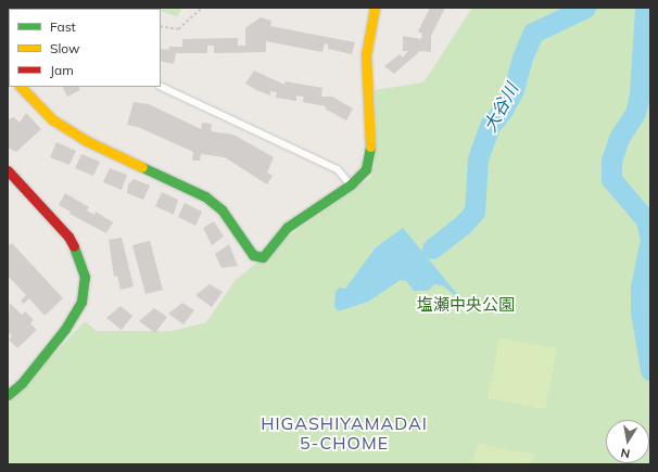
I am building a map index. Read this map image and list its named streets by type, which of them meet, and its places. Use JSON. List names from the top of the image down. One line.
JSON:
{"districts":["HIGASHIYAMADAI 5-CHOME"],"water":["大谷川"],"parks":["塩瀬中央公園"],"legend":["Fast","Slow","Jam"],"north":"bottom"}
